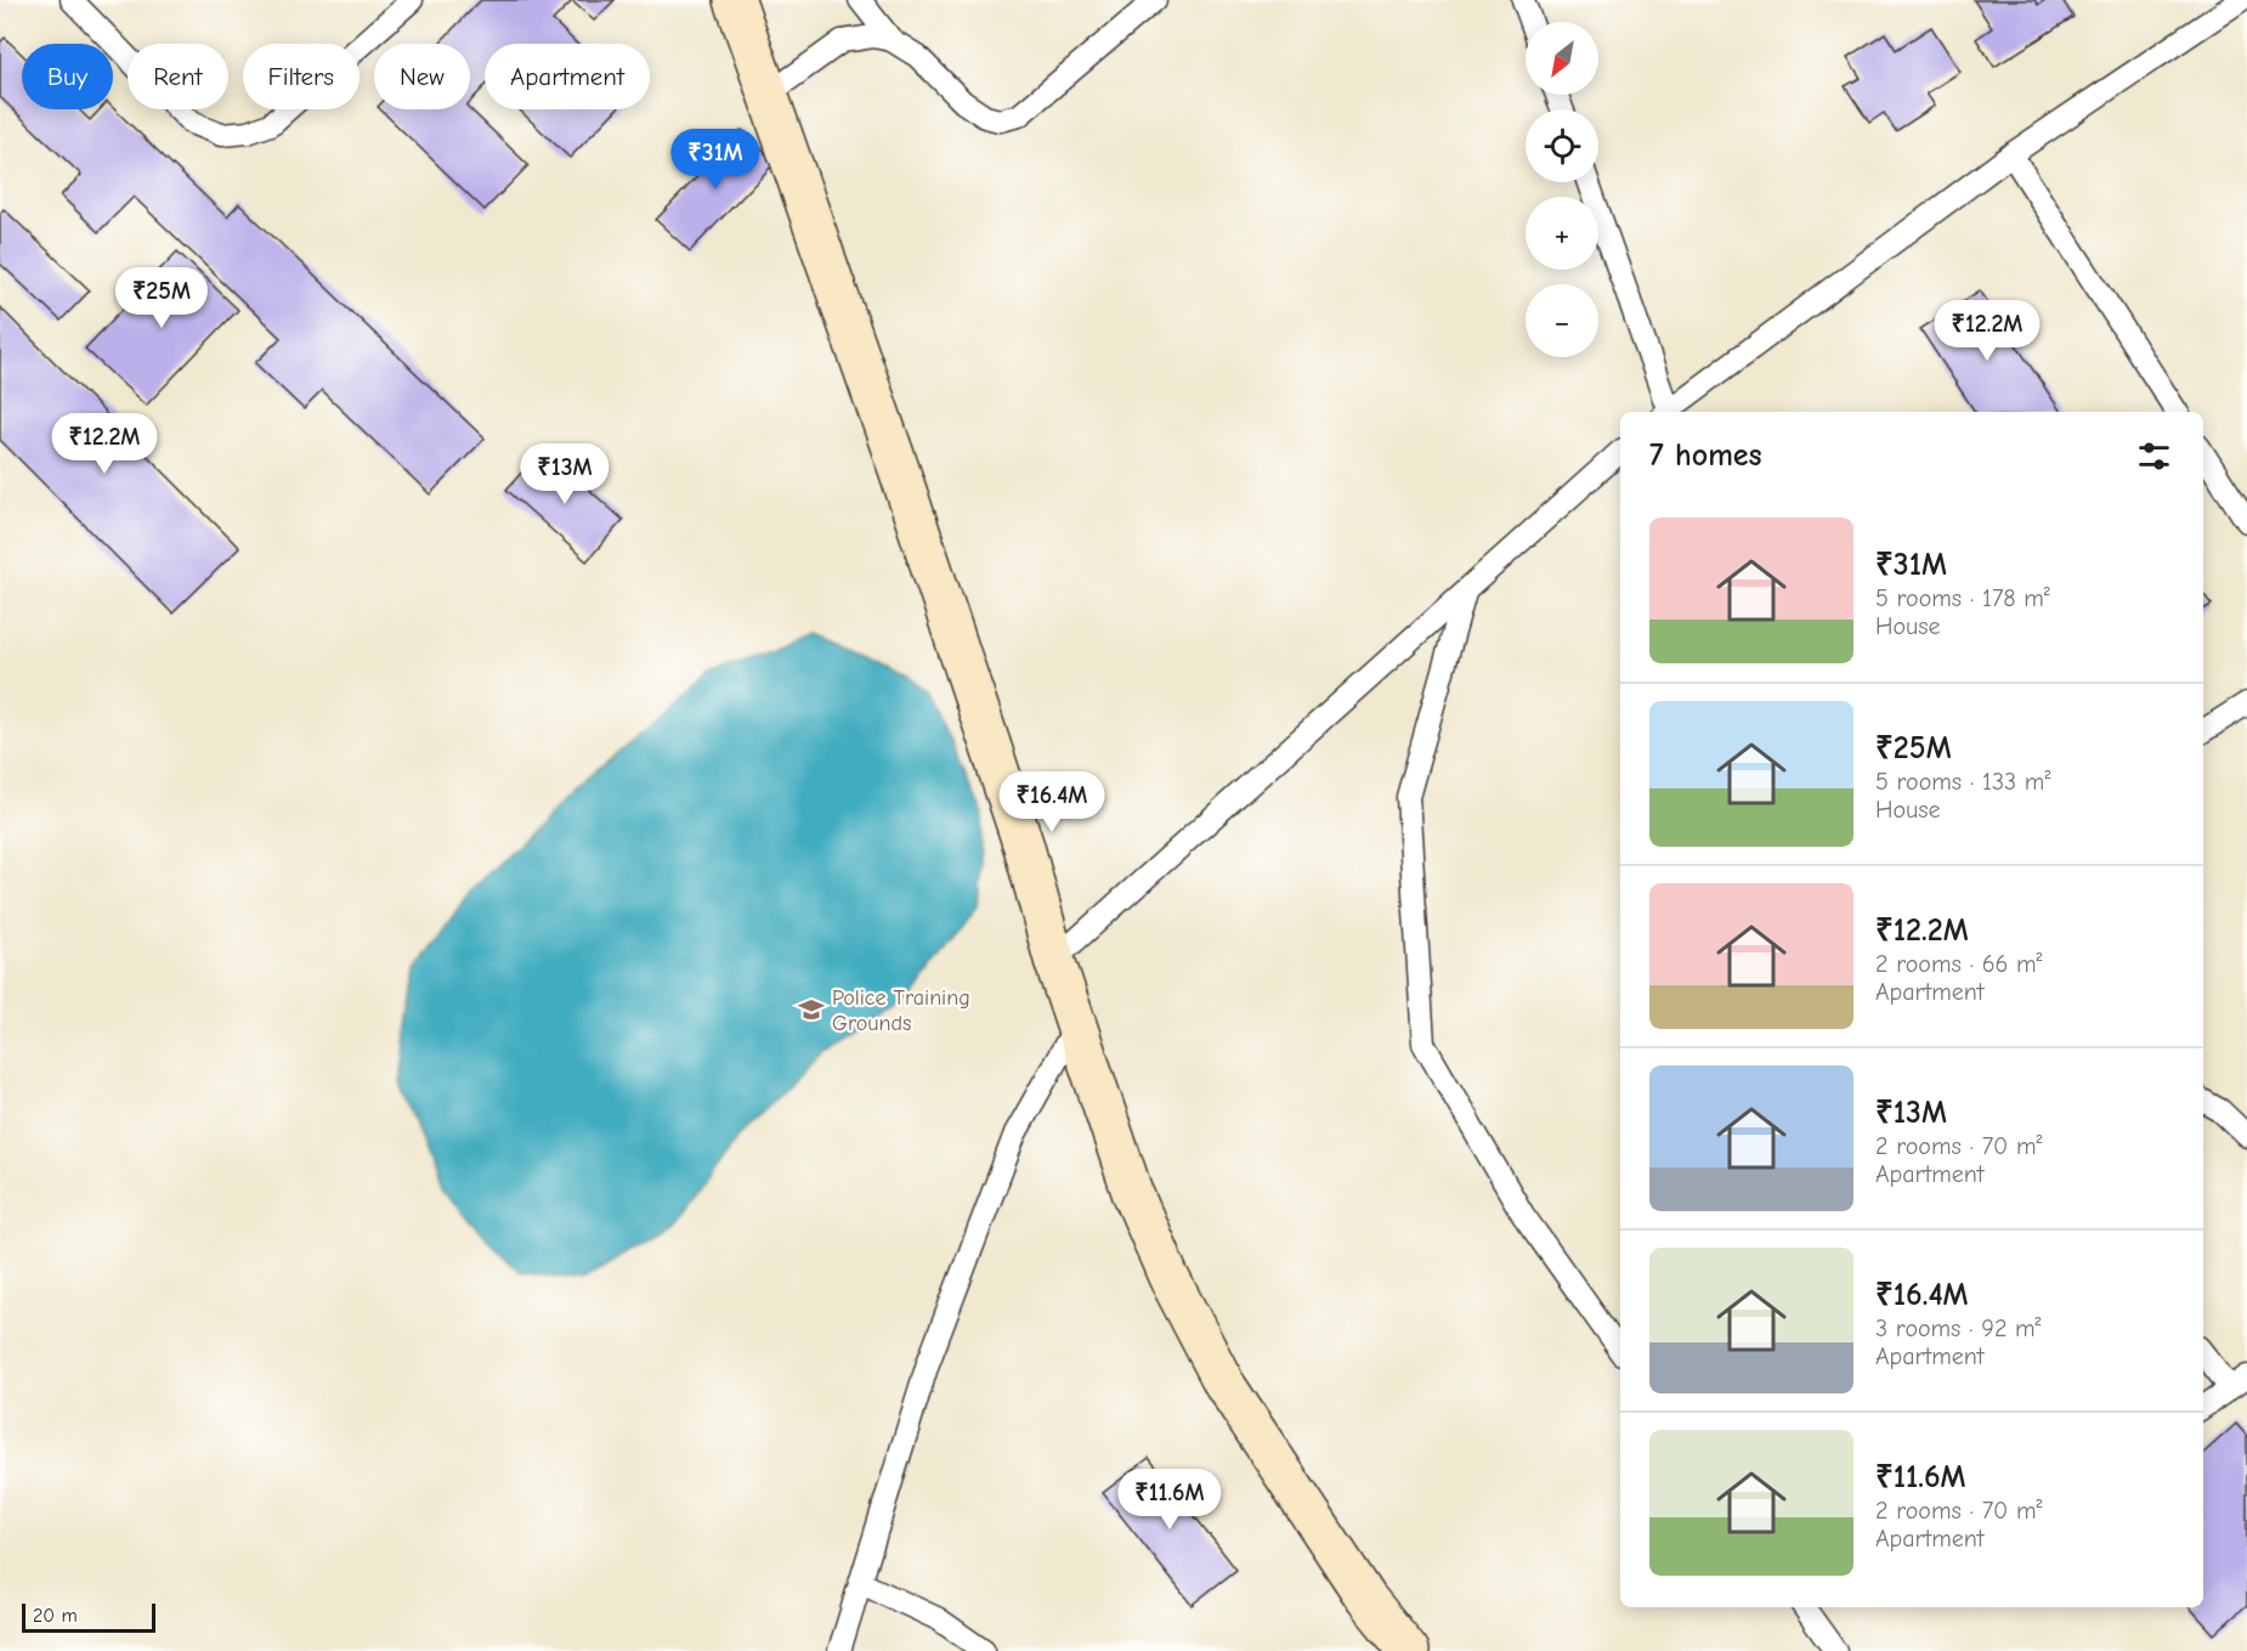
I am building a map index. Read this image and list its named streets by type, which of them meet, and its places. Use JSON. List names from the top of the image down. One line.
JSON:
{"places":{"school or university":["Police Training Grounds"]},"scale_bar":"20 m","north":"bottom left","page":{"map_buttons":["+","−"],"chip":["Buy","Rent","Filters","New","Apartment"],"price":["₹31M","₹25M","₹12.2M","₹12.2M","₹13M","₹16.4M","₹11.6M"],"heading":"7 homes","list":[{"name":"₹31M","note":"5 rooms · 178 m² · House"},{"name":"₹25M","note":"5 rooms · 133 m² · House"},{"name":"₹12.2M","note":"2 rooms · 66 m² · Apartment"},{"name":"₹13M","note":"2 rooms · 70 m² · Apartment"},{"name":"₹16.4M","note":"3 rooms · 92 m² · Apartment"},{"name":"₹11.6M","note":"2 rooms · 70 m² · Apartment"}],"scale":"20 m"}}
